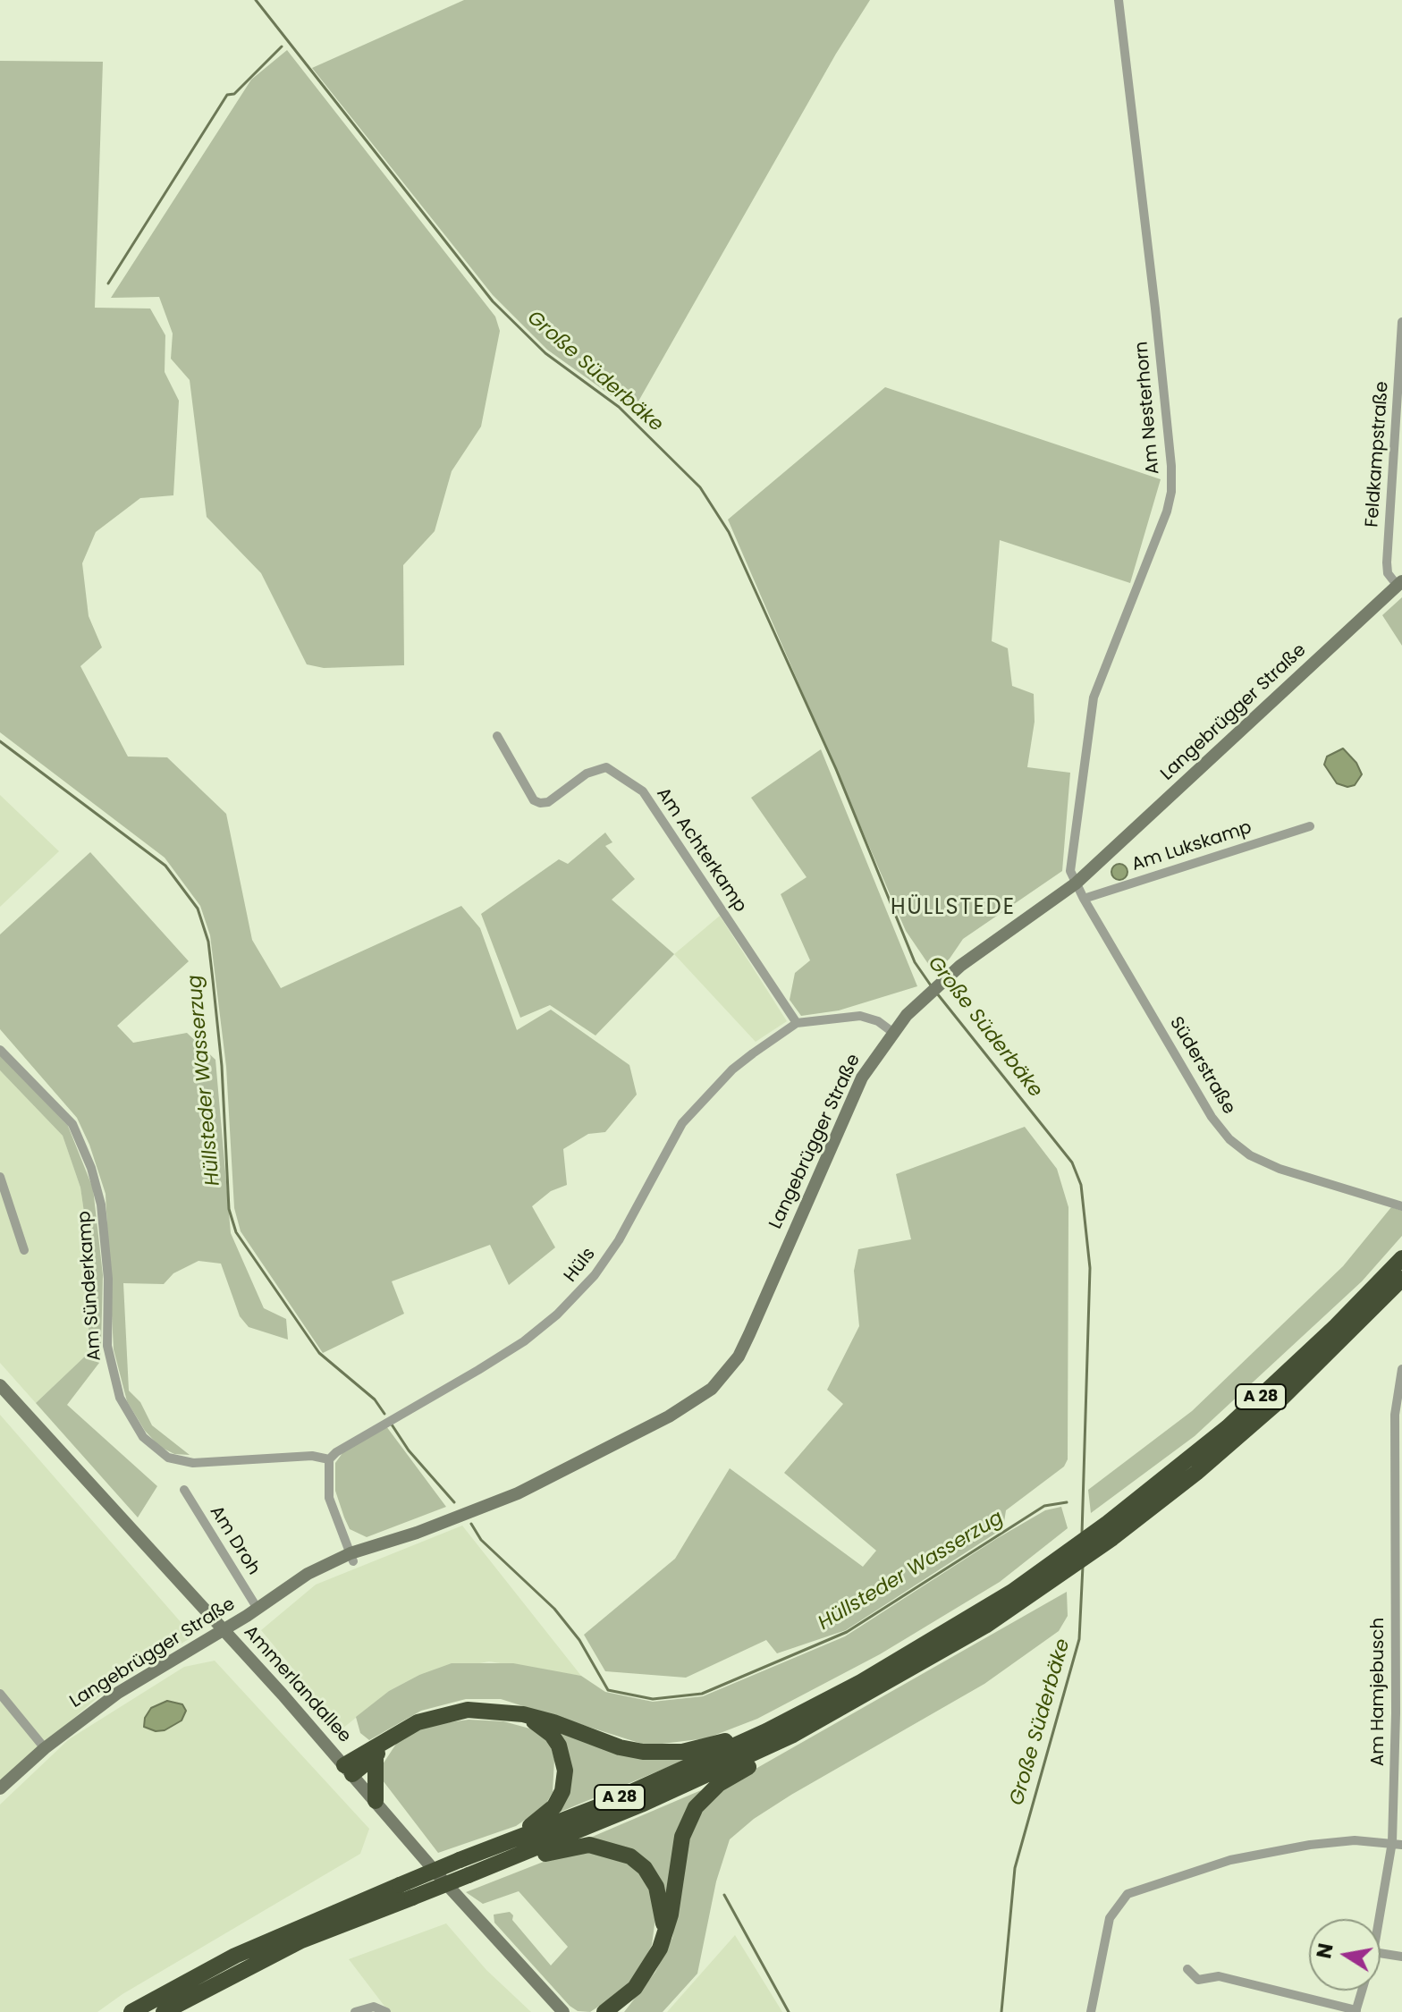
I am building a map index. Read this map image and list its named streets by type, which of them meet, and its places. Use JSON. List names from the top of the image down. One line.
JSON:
{"streets":{"highway":["A 28"],"street":["Am Nesterhorn","Feldkampstraße","Langebrügger Straße","Am Lukskamp","Am Achterkamp","Süderstraße","Hüls","Am Sünderkamp","Am Droh","Ammerlandallee","Am Hamjebusch"]},"crossings":[["Am Nesterhorn","Langebrügger Straße"],["Am Nesterhorn","Süderstraße"],["Feldkampstraße","Langebrügger Straße"],["Langebrügger Straße","Süderstraße"],["Langebrügger Straße","Hüls"],["Langebrügger Straße","Am Droh"],["Langebrügger Straße","Ammerlandallee"],["Am Lukskamp","Süderstraße"],["Am Achterkamp","Hüls"],["Hüls","Am Sünderkamp"]],"districts":["HÜLLSTEDE"],"water":["Große Süderbäke","Hüllsteder Wasserzug"],"north":"left"}
